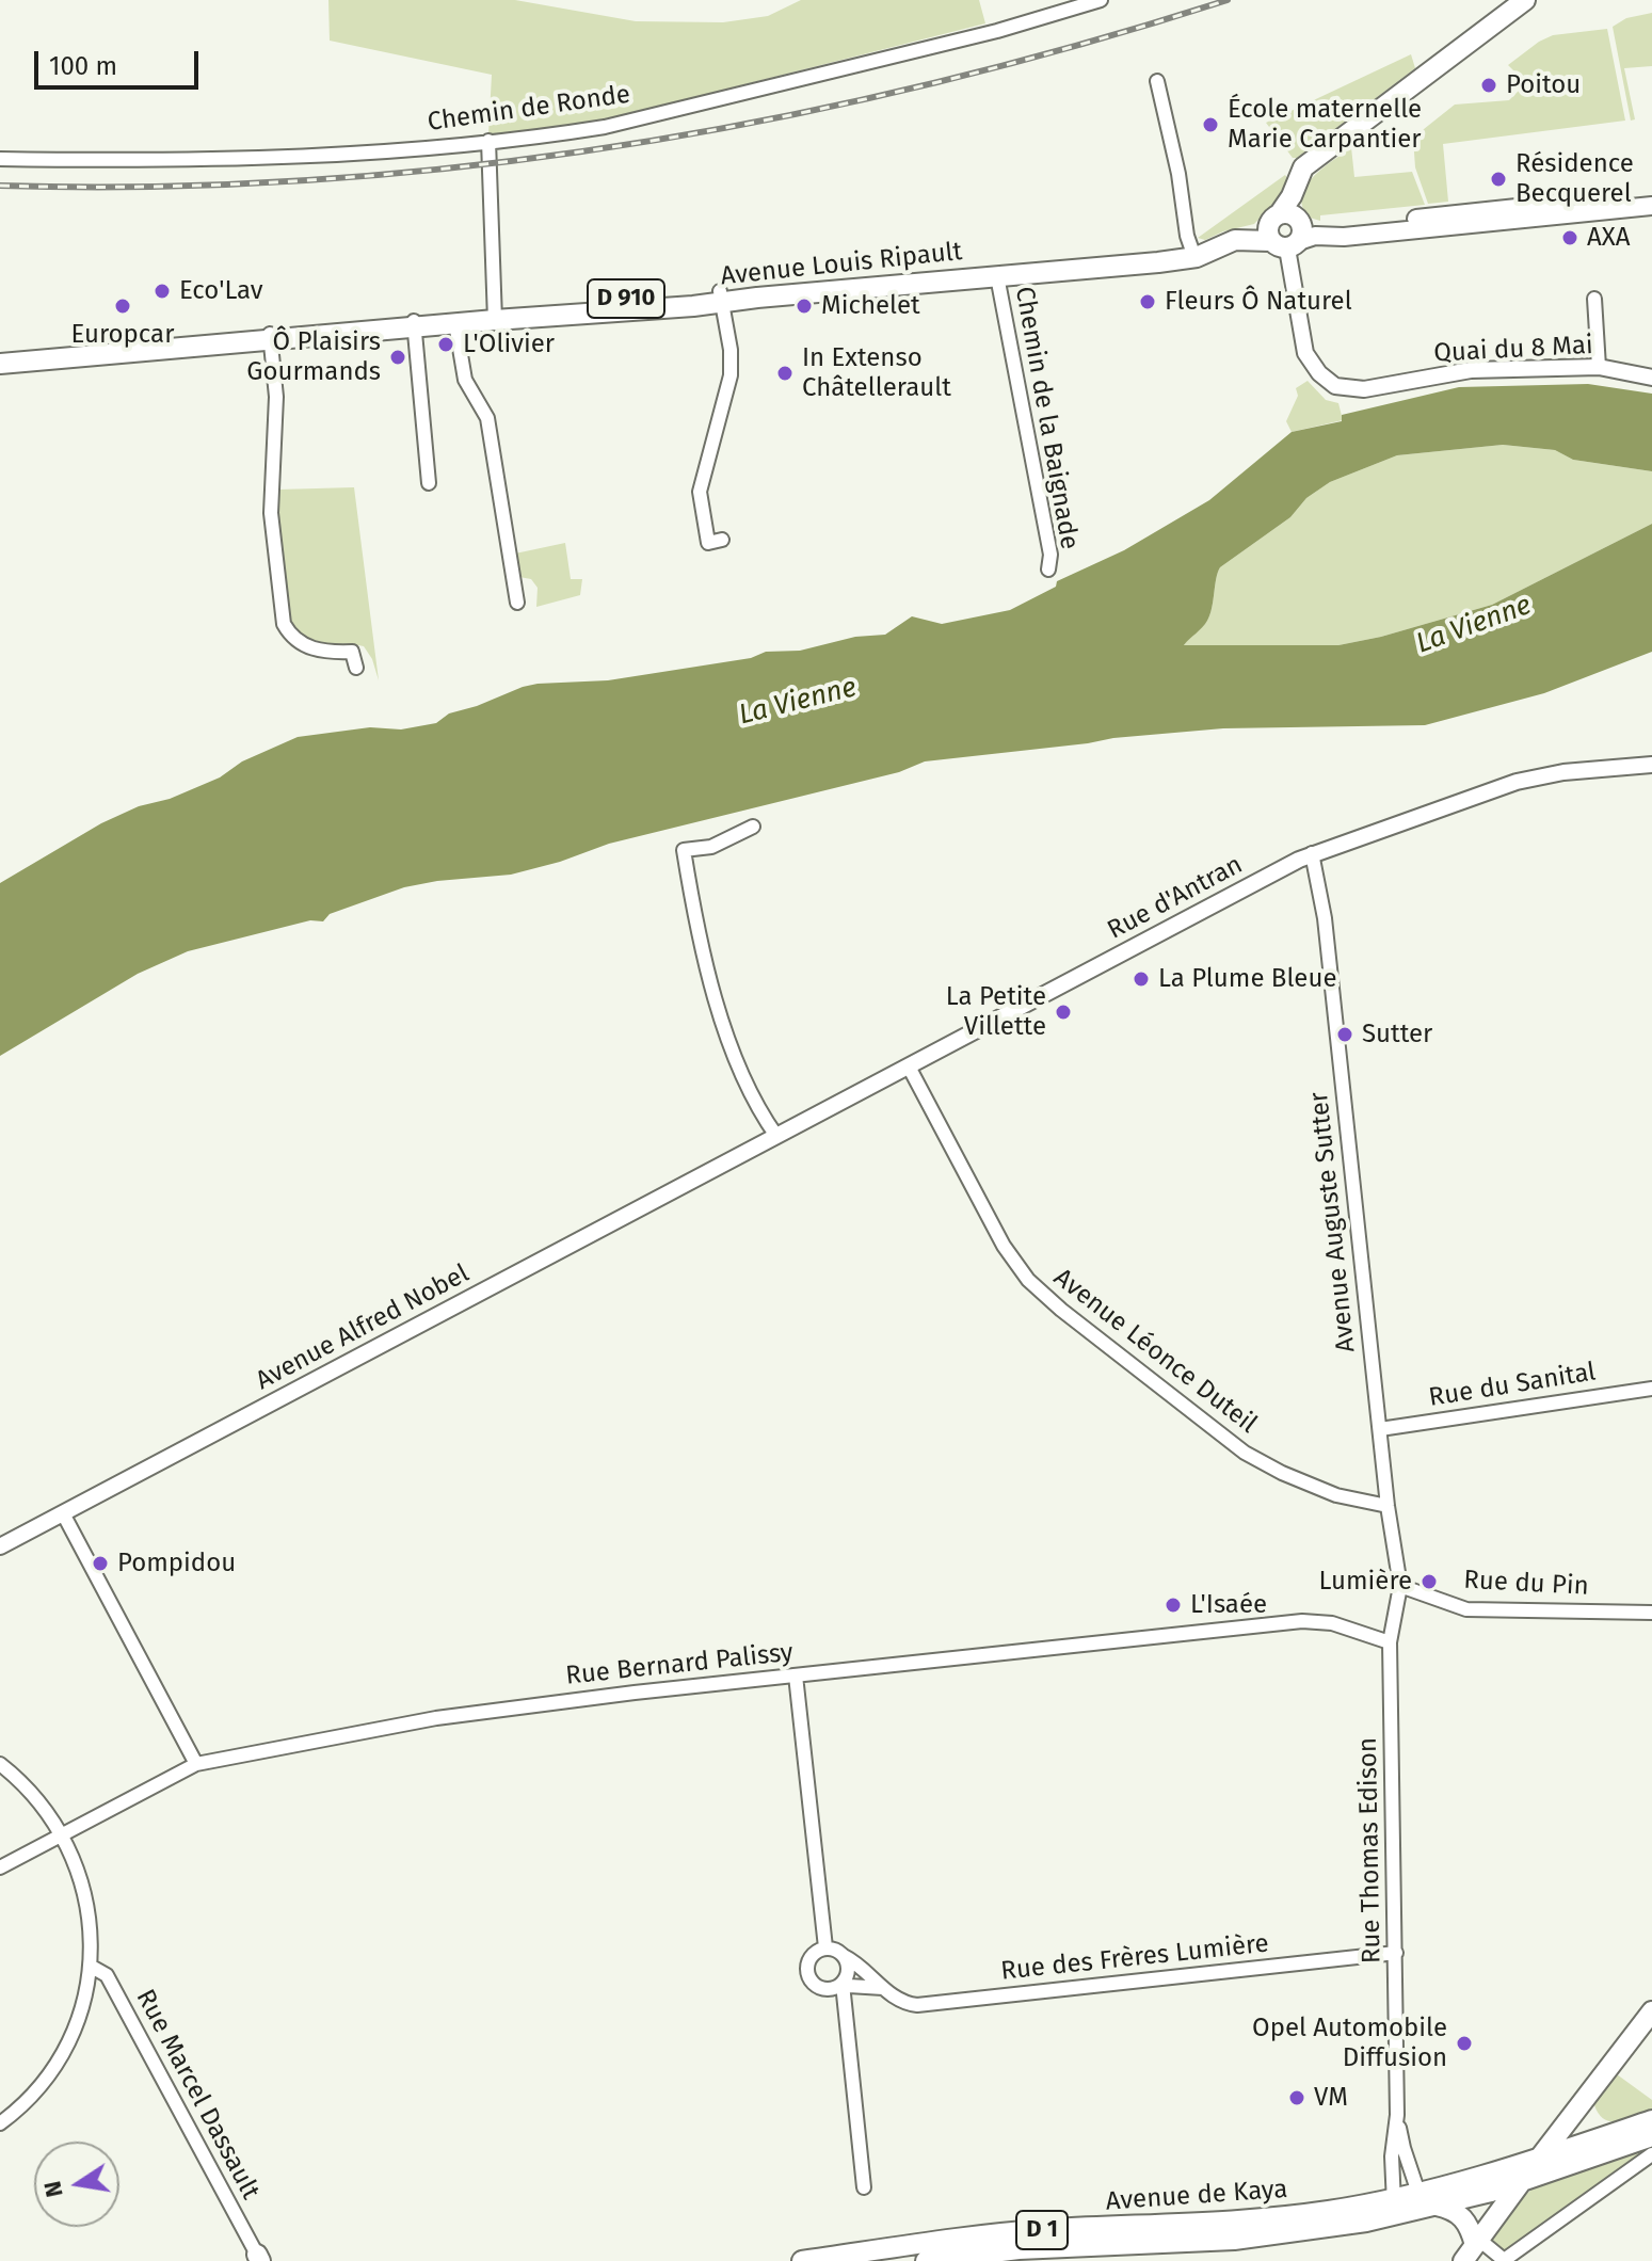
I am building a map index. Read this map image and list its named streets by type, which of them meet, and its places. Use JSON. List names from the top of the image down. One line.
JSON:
{"streets":{"main road":["Avenue Louis Ripault","D 910","Avenue de Kaya","D 1"],"street":["Chemin de Ronde","Quai du 8 Mai","Chemin de la Baignade","Rue d'Antran","Avenue Auguste Sutter","Avenue Alfred Nobel","Avenue Léonce Duteil","Rue du Sanital","Rue du Pin","Rue Bernard Palissy","Rue Thomas Edison","Rue des Frères Lumière","Rue Marcel Dassault"]},"crossings":[["Avenue Louis Ripault","D 910"],["Avenue Louis Ripault","Quai du 8 Mai"],["Avenue Louis Ripault","Chemin de la Baignade"],["D 910","Quai du 8 Mai"],["Rue d'Antran","Avenue Auguste Sutter"],["Rue d'Antran","Avenue Alfred Nobel"],["Rue d'Antran","Avenue Léonce Duteil"],["Avenue Auguste Sutter","Avenue Léonce Duteil"],["Avenue Auguste Sutter","Rue du Sanital"],["Avenue Auguste Sutter","Rue du Pin"],["Avenue Auguste Sutter","Rue Thomas Edison"],["Rue du Pin","Rue Thomas Edison"],["Rue Bernard Palissy","Rue Thomas Edison"],["Rue Thomas Edison","Rue des Frères Lumière"],["Rue Thomas Edison","Avenue de Kaya"],["Avenue de Kaya","D 1"]],"water":["La Vienne"],"places":["Poitou","École maternelle Marie Carpantier","Résidence Becquerel","AXA","Eco'Lav","Fleurs Ô Naturel","Europcar","Michelet","L'Olivier","Ô Plaisirs Gourmands","In Extenso Châtellerault","La Plume Bleue","La Petite Villette","Sutter","Pompidou","Lumière","L'Isaée","Opel Automobile Diffusion","VM"],"scale_bar":"100 m","north":"left"}
